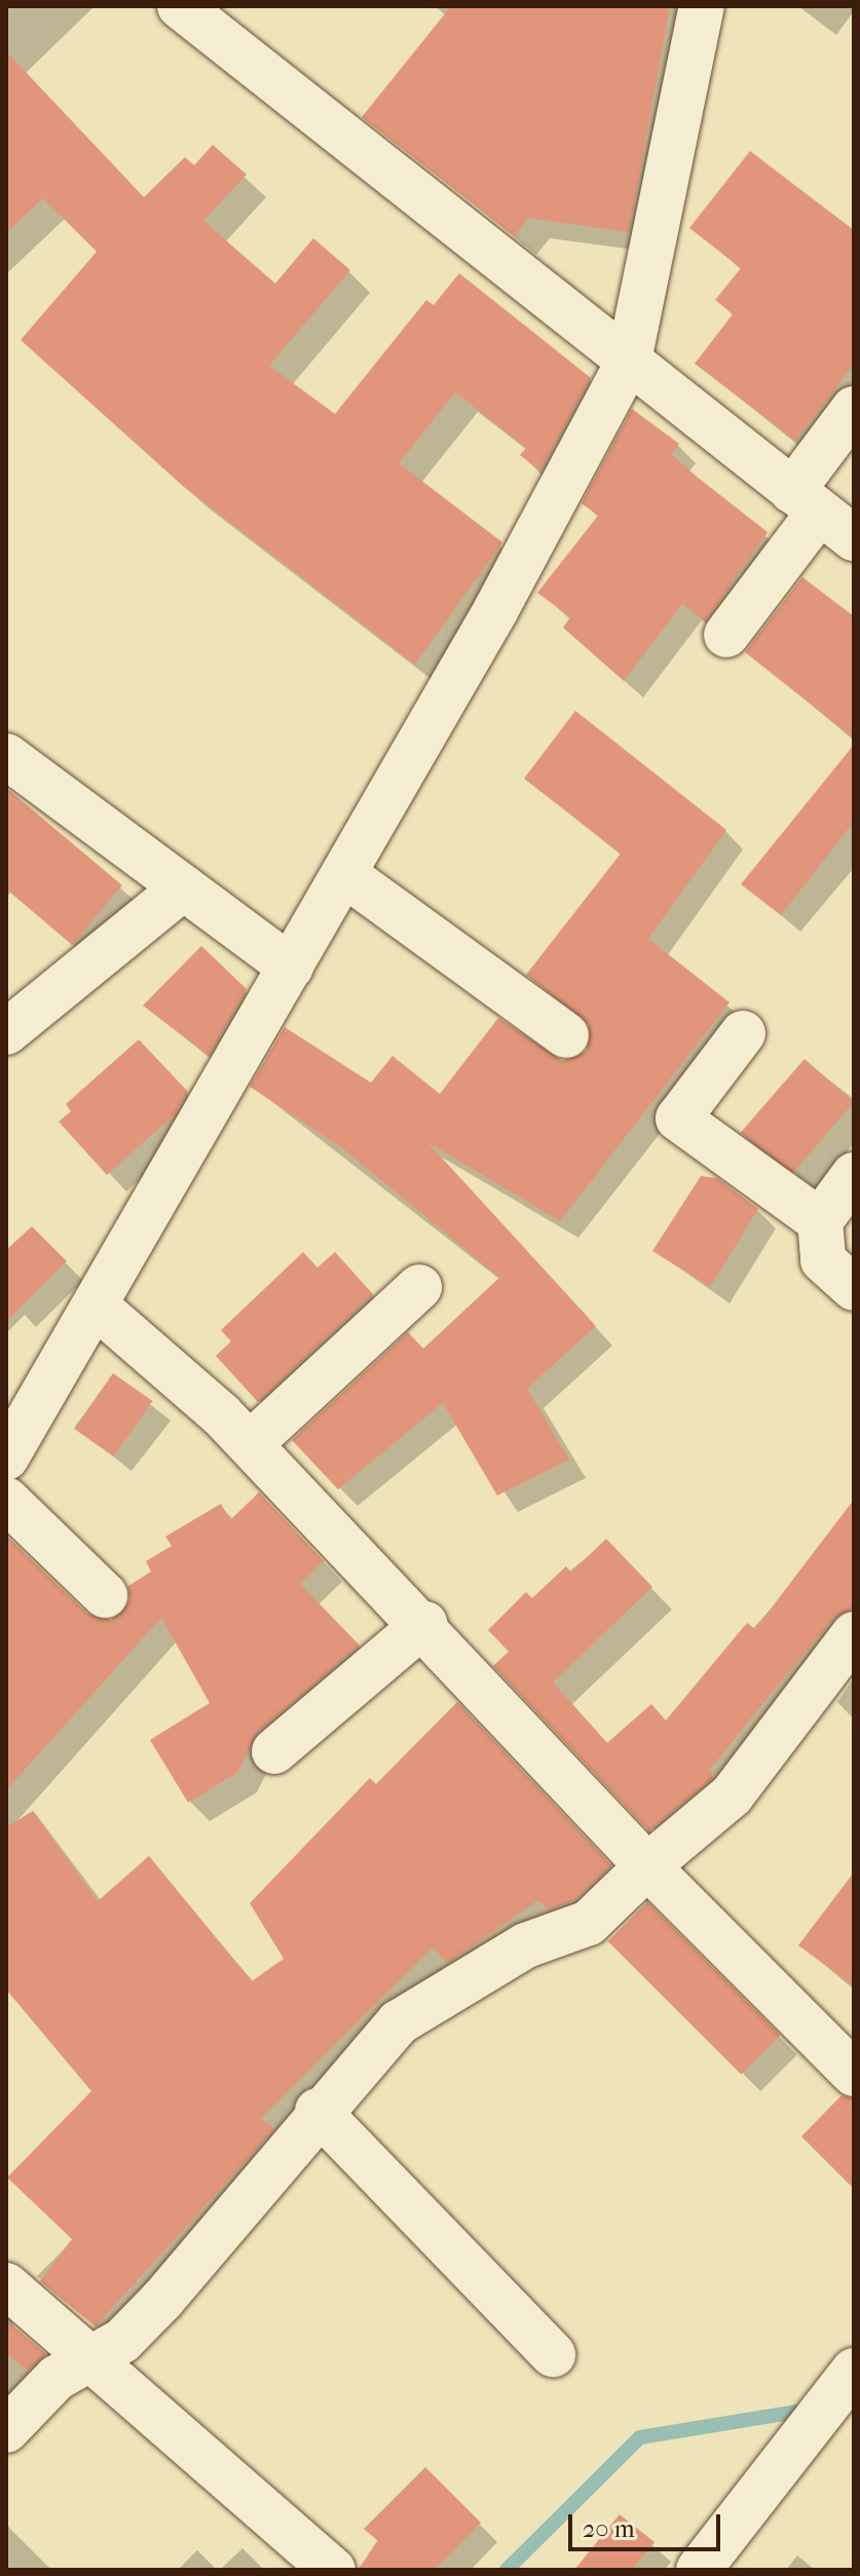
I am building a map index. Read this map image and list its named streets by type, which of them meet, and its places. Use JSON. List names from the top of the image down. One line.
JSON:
{"scale_bar":"20 m"}
